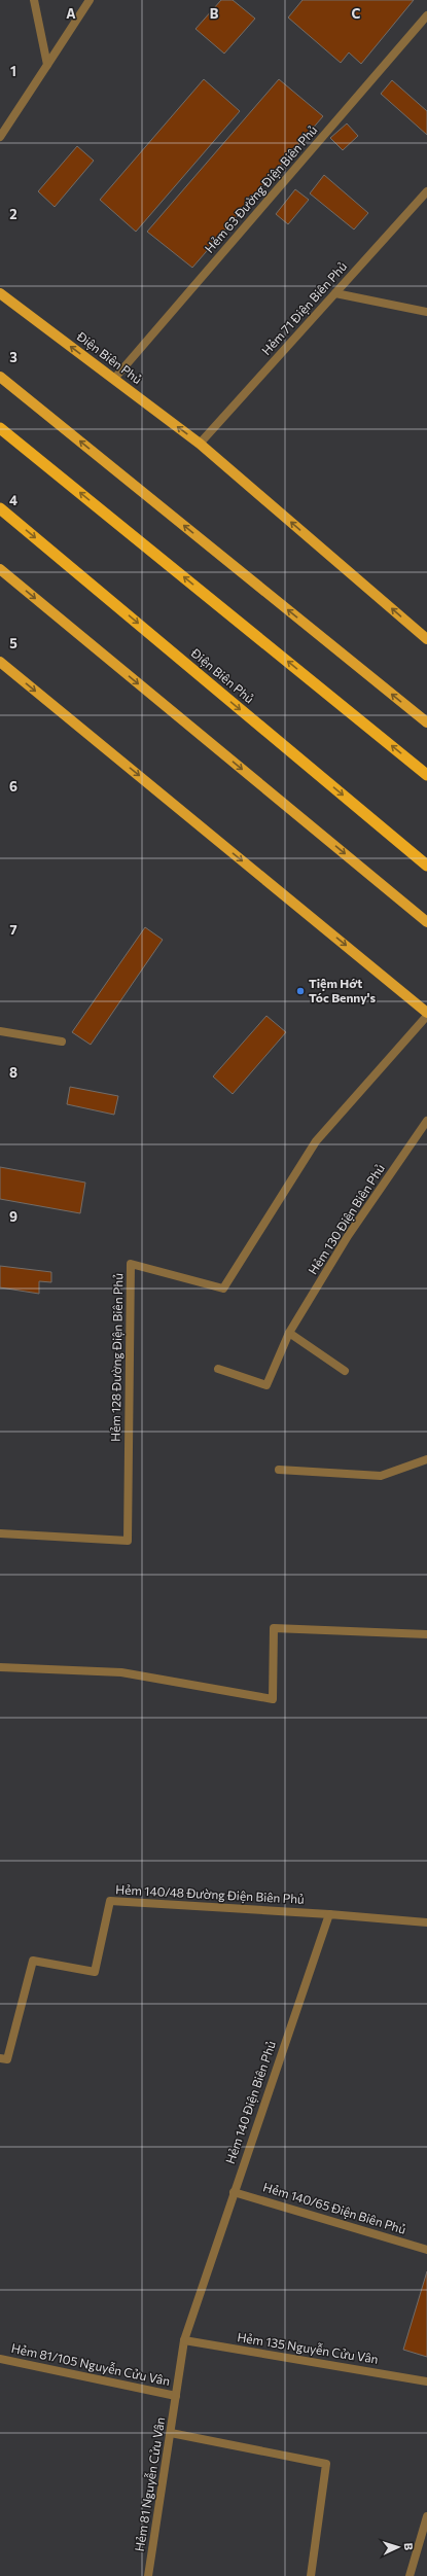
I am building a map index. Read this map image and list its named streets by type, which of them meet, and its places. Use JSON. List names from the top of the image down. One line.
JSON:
{"streets":{"highway":["Điện Biên Phủ"],"street":["Hẻm 63 Đường Điện Biên Phủ","Hẻm 71 Điện Biên Phủ","Hẻm 130 Điện Biên Phủ","Hẻm 128 Đường Điện Biên Phủ","Hẻm 140/48 Đường Điện Biên Phủ","Hẻm 140 Điện Biên Phủ","Hẻm 140/65 Điện Biên Phủ","Hẻm 135 Nguyễn Cửu Vân","Hẻm 81/105 Nguyễn Cửu Vân","Hẻm 81 Nguyễn Cửu Vân"]},"crossings":[["Hẻm 63 Đường Điện Biên Phủ","Điện Biên Phủ"],["Hẻm 71 Điện Biên Phủ","Điện Biên Phủ"],["Hẻm 140/48 Đường Điện Biên Phủ","Hẻm 140 Điện Biên Phủ"],["Hẻm 140 Điện Biên Phủ","Hẻm 140/65 Điện Biên Phủ"],["Hẻm 140 Điện Biên Phủ","Hẻm 135 Nguyễn Cửu Vân"],["Hẻm 140 Điện Biên Phủ","Hẻm 81/105 Nguyễn Cửu Vân"],["Hẻm 140 Điện Biên Phủ","Hẻm 81 Nguyễn Cửu Vân"],["Hẻm 81/105 Nguyễn Cửu Vân","Hẻm 81 Nguyễn Cửu Vân"]],"places":["Tiệm Hớt Tóc Benny's"],"north":"right","grid":{"columns":["A","B","C"],"rows":["1","2","3","4","5","6","7","8","9"]}}
